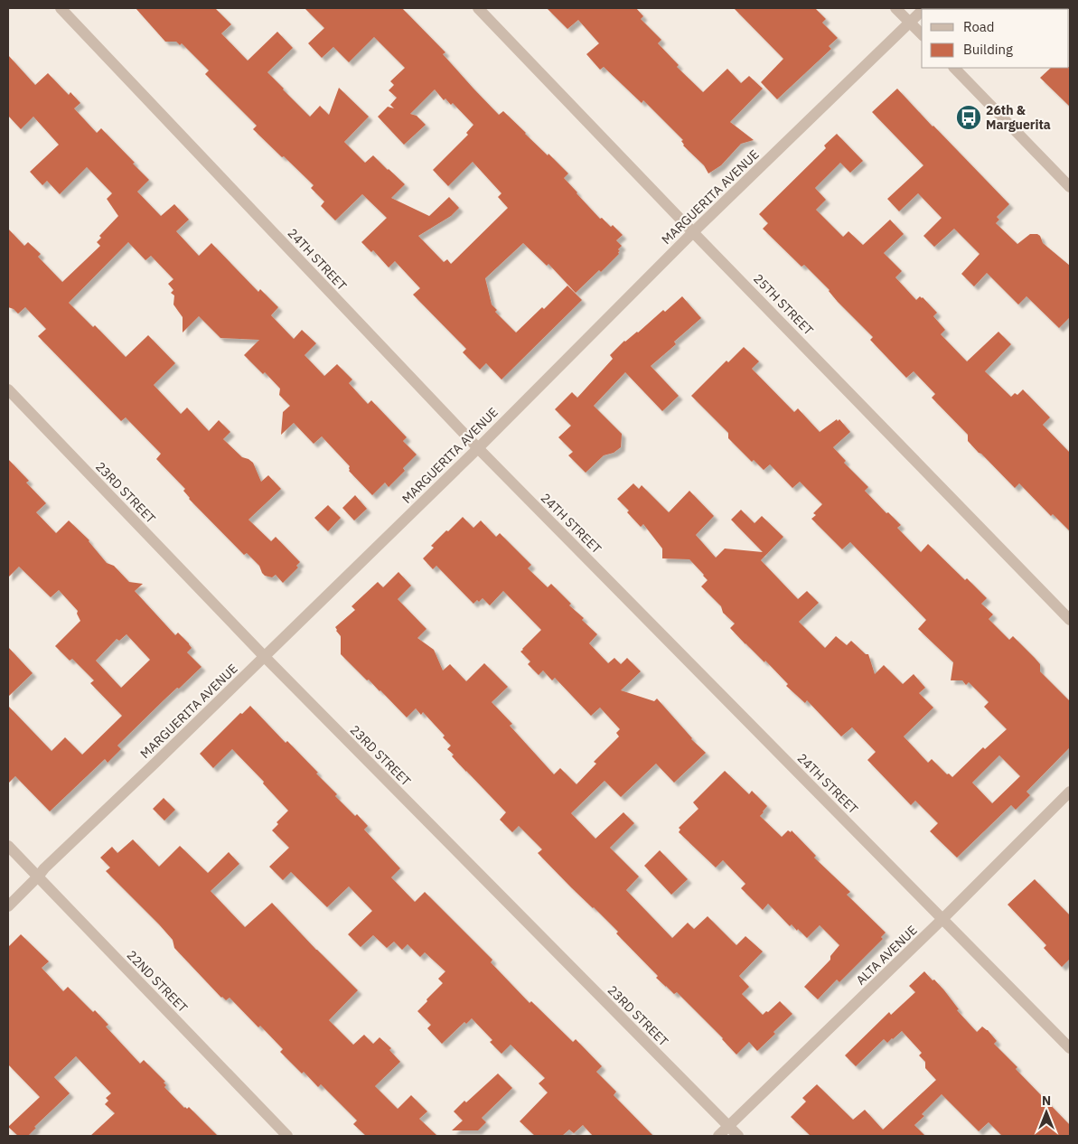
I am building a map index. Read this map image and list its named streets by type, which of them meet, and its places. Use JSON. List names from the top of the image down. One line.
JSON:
{"streets":{"street":["MARGUERITA AVENUE","24TH STREET","25TH STREET","23RD STREET","ALTA AVENUE","22ND STREET"]},"crossings":[["MARGUERITA AVENUE","24TH STREET"],["MARGUERITA AVENUE","25TH STREET"],["MARGUERITA AVENUE","23RD STREET"],["MARGUERITA AVENUE","22ND STREET"],["24TH STREET","ALTA AVENUE"],["23RD STREET","ALTA AVENUE"]],"places":{"bus stop":["26th & Marguerita"]},"legend":["Road","Building"],"north":"top"}
